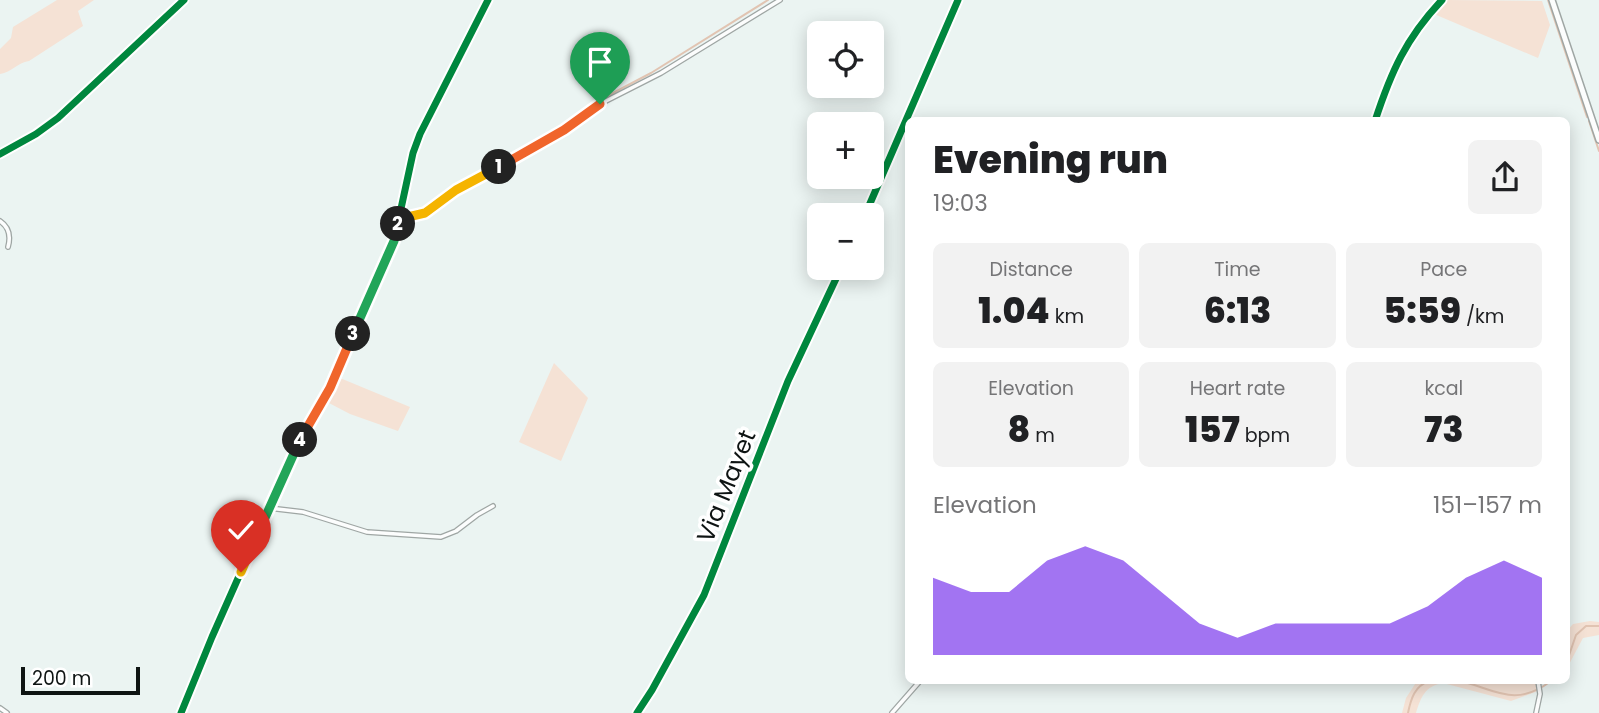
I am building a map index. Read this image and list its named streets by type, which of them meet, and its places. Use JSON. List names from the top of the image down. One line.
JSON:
{"streets":{"street":["Via Mayet"]},"scale_bar":"200 m","page":{"map_buttons":["+","−"],"heading":["Evening run","19:03"],"pins":["1","2","3","4"],"stats":[["Distance","1.04 km"],["Time","6:13"],["Pace","5:59 /km"],["Elevation","8 m"],["Heart rate","157 bpm"],["kcal","73"]],"chart":["Elevation","151–157 m"],"scale":"200 m"}}
